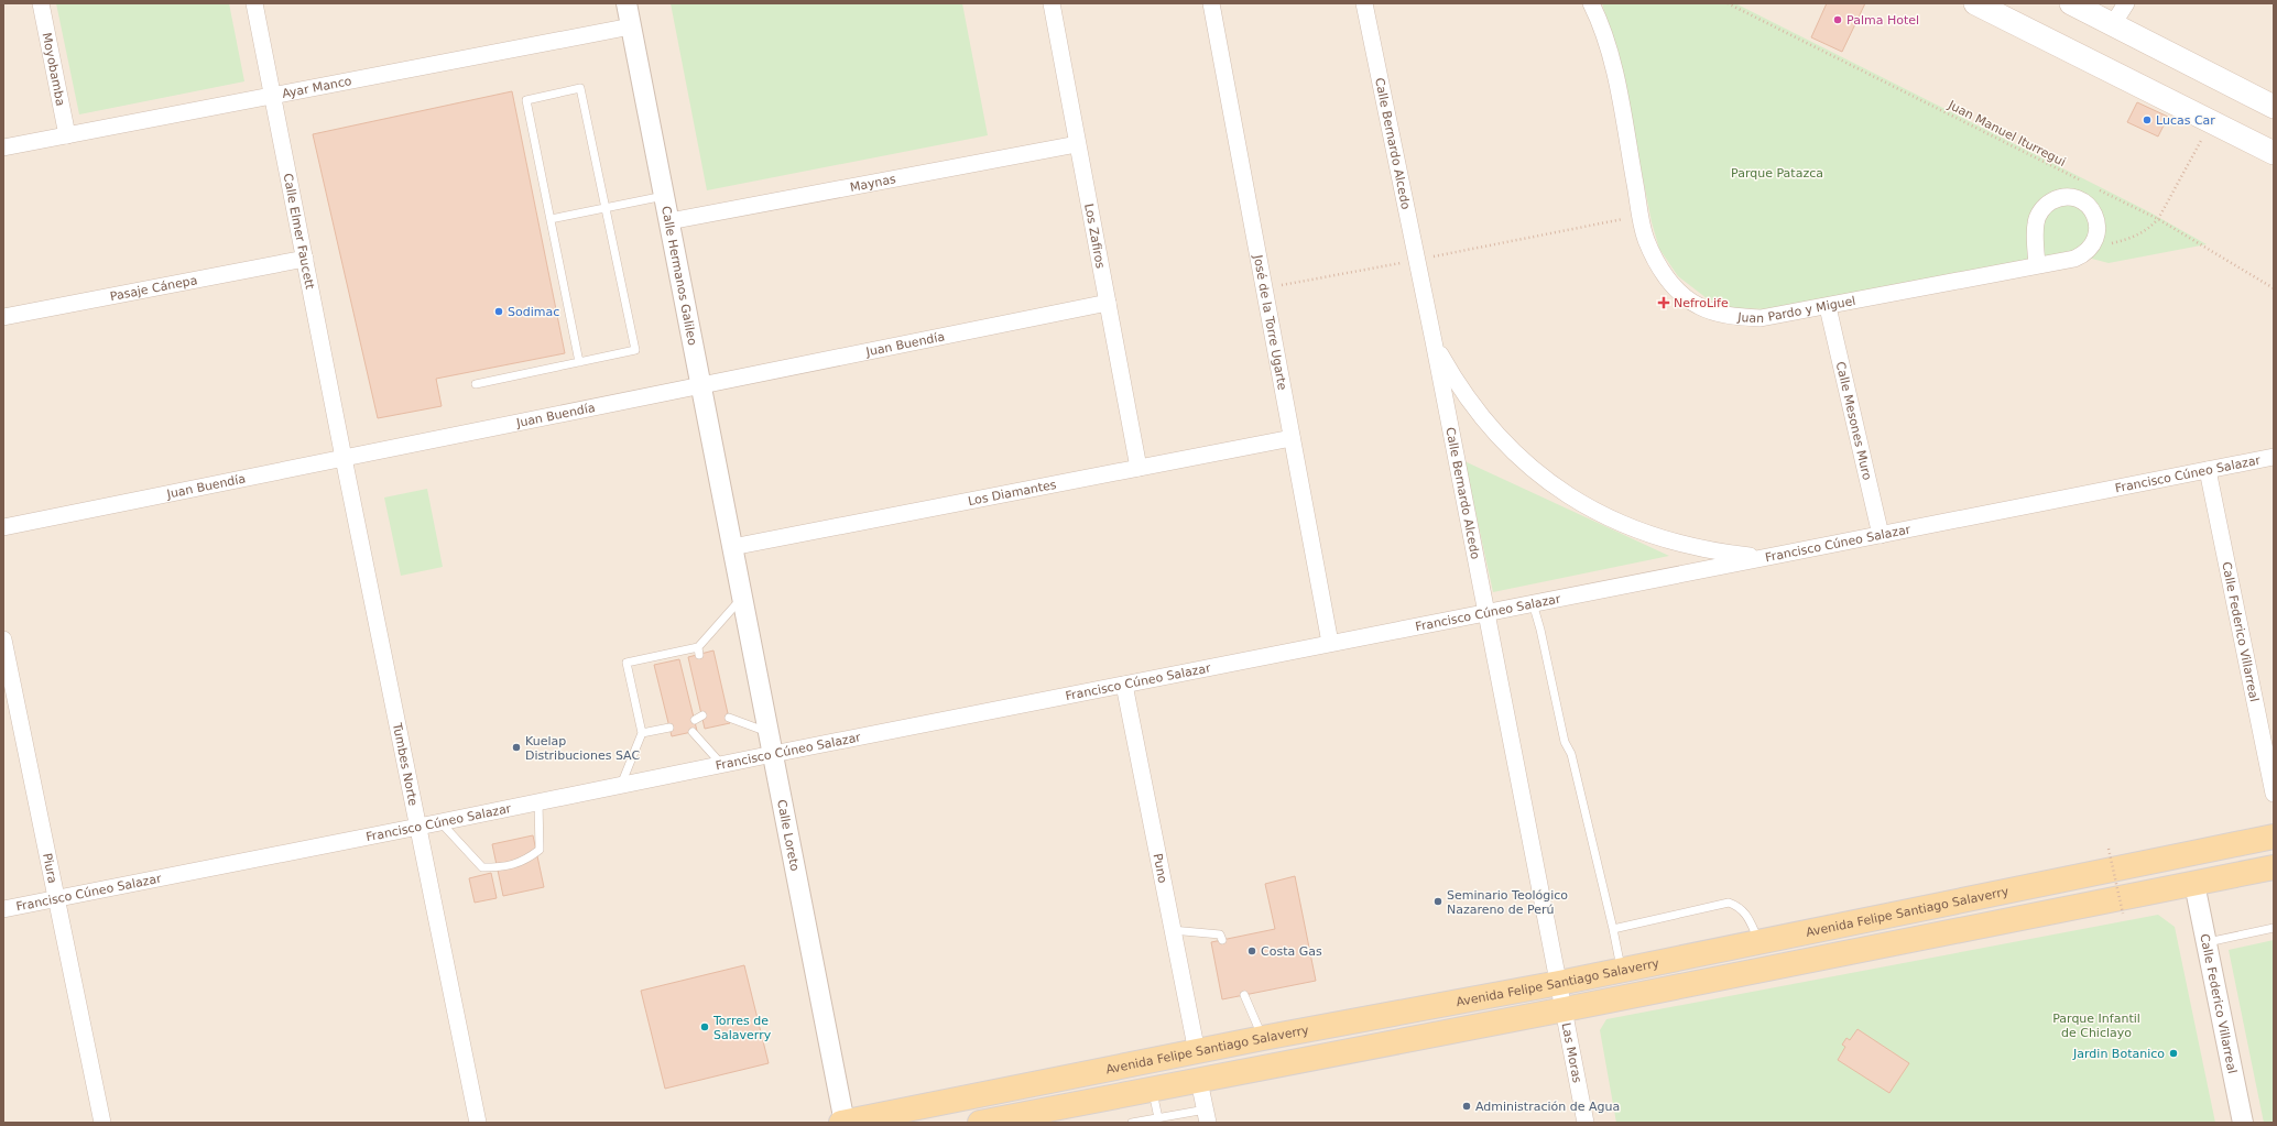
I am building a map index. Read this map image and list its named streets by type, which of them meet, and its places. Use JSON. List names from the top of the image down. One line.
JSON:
{"streets":{"main road":["Avenida Felipe Santiago Salaverry"],"street":["Moyobamba","Ayar Manco","Calle Bernardo Alcedo","Maynas","Calle Elmer Faucett","Los Zafiros","Calle Hermanos Galileo","Pasaje Cánepa","Juan Pardo y Miguel","José de la Torre Ugarte","Juan Buendía","Calle Mesones Muro","Francisco Cúneo Salazar","Los Diamantes","Calle Federico Villarreal","Tumbes Norte","Calle Loreto","Piura","Puno","Las Moras"],"path":["Juan Manuel Iturregui"]},"crossings":[["Moyobamba","Ayar Manco"],["Ayar Manco","Calle Elmer Faucett"],["Ayar Manco","Calle Hermanos Galileo"],["Calle Bernardo Alcedo","Francisco Cúneo Salazar"],["Calle Bernardo Alcedo","Avenida Felipe Santiago Salaverry"],["Calle Bernardo Alcedo","Las Moras"],["Maynas","Los Zafiros"],["Maynas","Calle Hermanos Galileo"],["Calle Elmer Faucett","Pasaje Cánepa"],["Calle Elmer Faucett","Juan Buendía"],["Calle Elmer Faucett","Tumbes Norte"],["Los Zafiros","Juan Buendía"],["Los Zafiros","Los Diamantes"],["Calle Hermanos Galileo","Juan Buendía"],["Calle Hermanos Galileo","Los Diamantes"],["Calle Hermanos Galileo","Calle Loreto"],["Juan Pardo y Miguel","Calle Mesones Muro"],["José de la Torre Ugarte","Francisco Cúneo Salazar"],["José de la Torre Ugarte","Los Diamantes"],["Juan Buendía","Tumbes Norte"],["Calle Mesones Muro","Francisco Cúneo Salazar"],["Francisco Cúneo Salazar","Calle Federico Villarreal"],["Francisco Cúneo Salazar","Tumbes Norte"],["Francisco Cúneo Salazar","Calle Loreto"],["Francisco Cúneo Salazar","Piura"],["Francisco Cúneo Salazar","Puno"],["Los Diamantes","Calle Loreto"],["Calle Loreto","Avenida Felipe Santiago Salaverry"],["Puno","Avenida Felipe Santiago Salaverry"],["Avenida Felipe Santiago Salaverry","Las Moras"]],"parks":["Parque Patazca","Parque Infantil de Chiclayo"],"places":{"other":["Palma Hotel","Lucas Car","Sodimac","Kuelap Distribuciones SAC","Seminario Teológico Nazareno de Perú","Costa Gas","Torres de Salaverry","Jardin Botanico","Administración de Agua"],"health":["NefroLife"]}}
